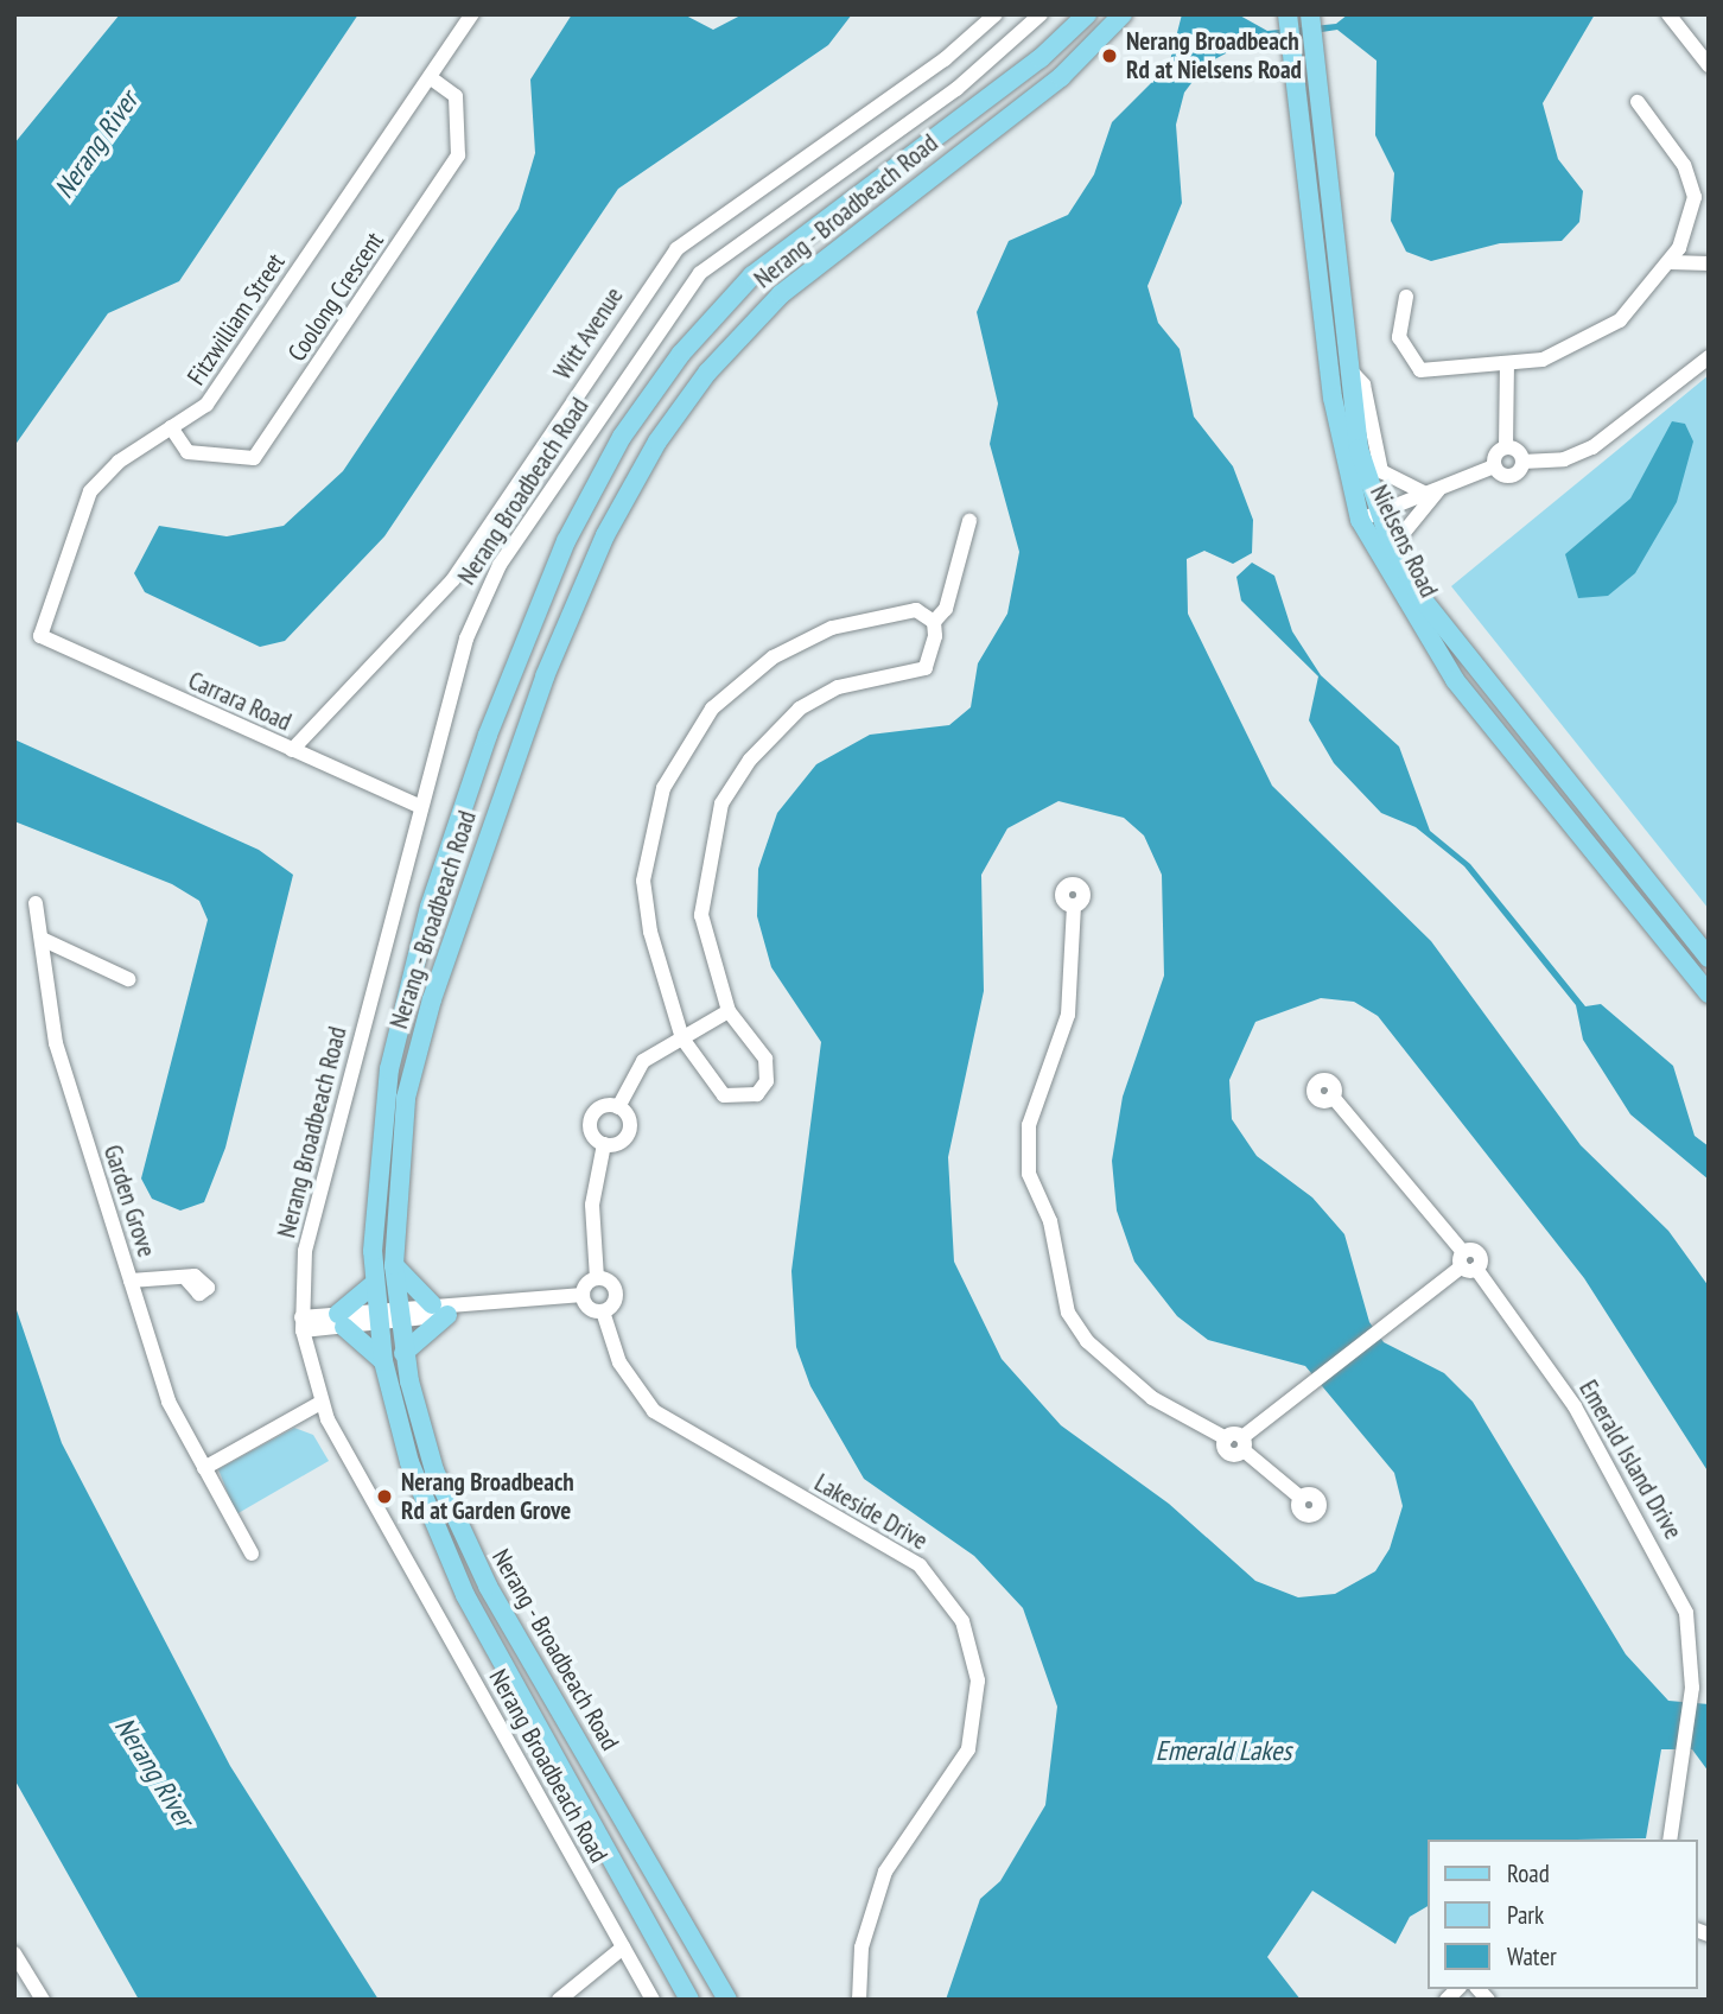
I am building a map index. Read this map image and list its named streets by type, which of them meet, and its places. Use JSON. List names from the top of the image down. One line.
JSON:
{"streets":{"main road":["Nerang - Broadbeach Road","Nielsens Road"],"street":["Coolong Crescent","Fitzwilliam Street","Witt Avenue","Nerang Broadbeach Road","Carrara Road","Garden Grove","Emerald Island Drive","Lakeside Drive"]},"crossings":[["Coolong Crescent","Fitzwilliam Street"],["Fitzwilliam Street","Carrara Road"],["Witt Avenue","Carrara Road"],["Nerang Broadbeach Road","Carrara Road"]],"water":["Nerang River","Emerald Lakes"],"places":["Nerang Broadbeach Rd at Nielsens Road","Nerang Broadbeach Rd at Garden Grove"],"legend":["Road","Park","Water"]}
